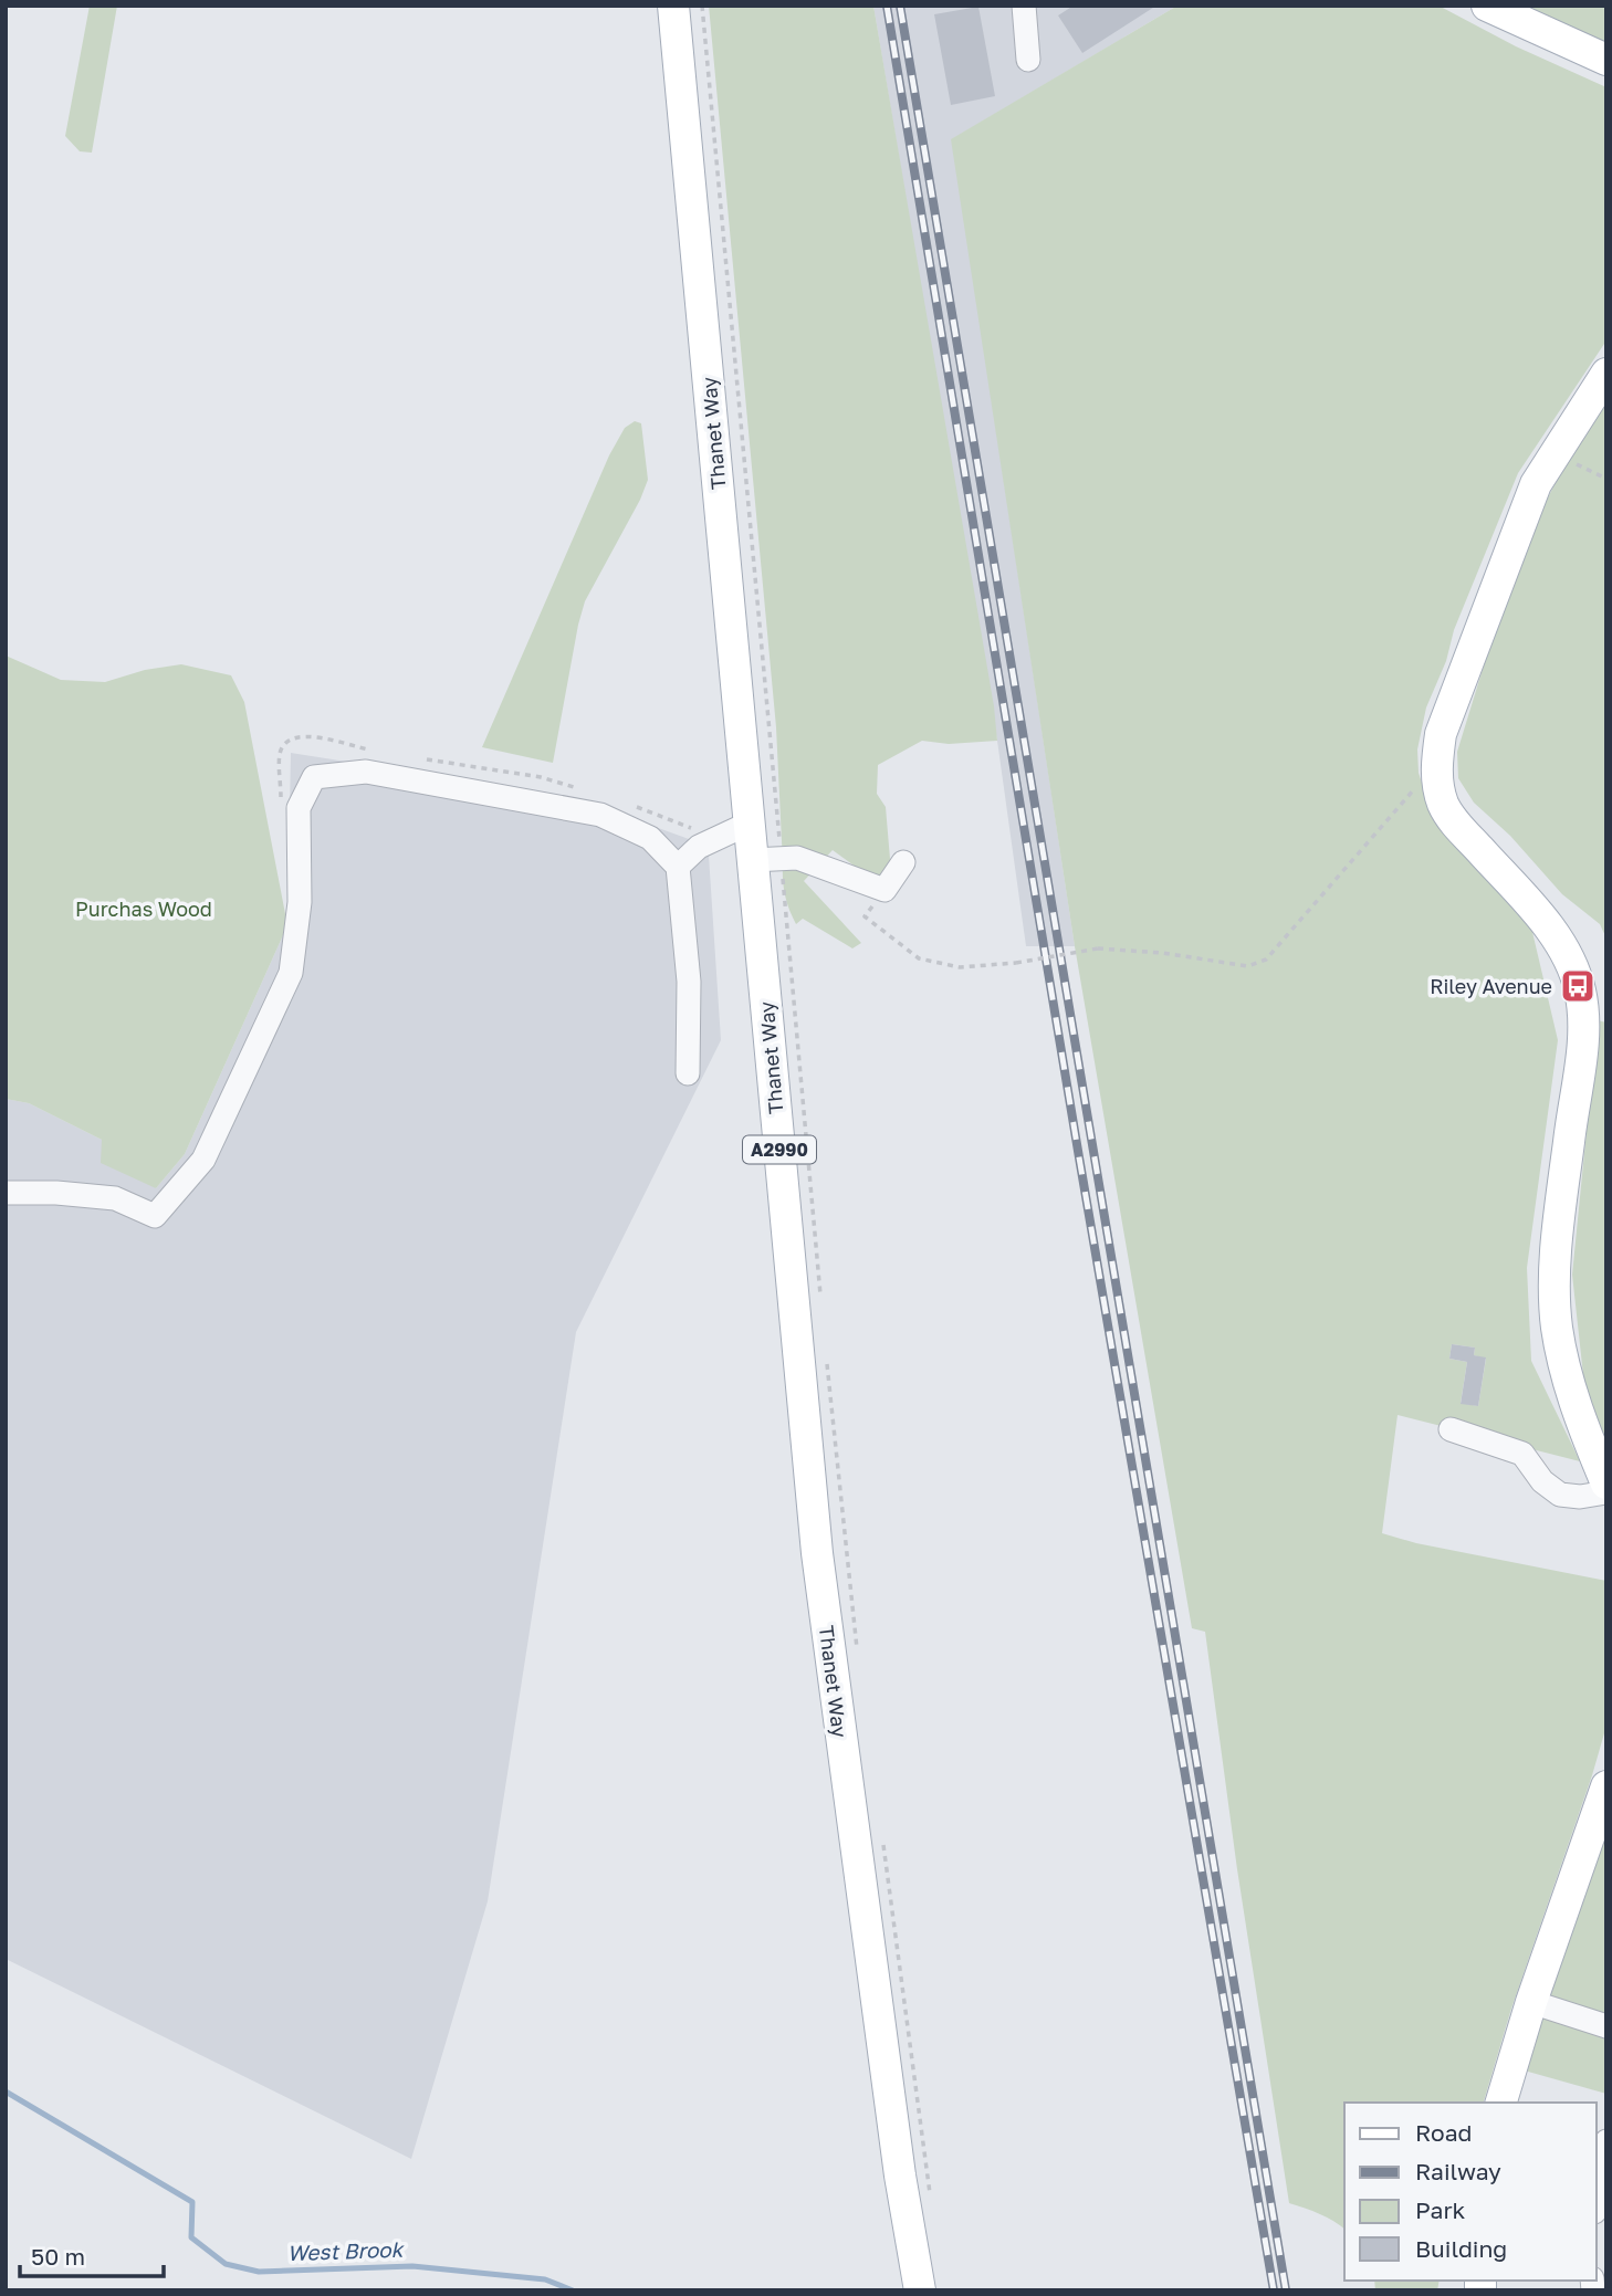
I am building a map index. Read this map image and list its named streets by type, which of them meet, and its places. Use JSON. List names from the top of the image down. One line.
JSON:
{"streets":{"main road":["Thanet Way","A2990"]},"water":["West Brook"],"parks":["Purchas Wood"],"places":{"bus stop":["Riley Avenue"]},"legend":["Road","Railway","Park","Building"],"scale_bar":"50 m"}
